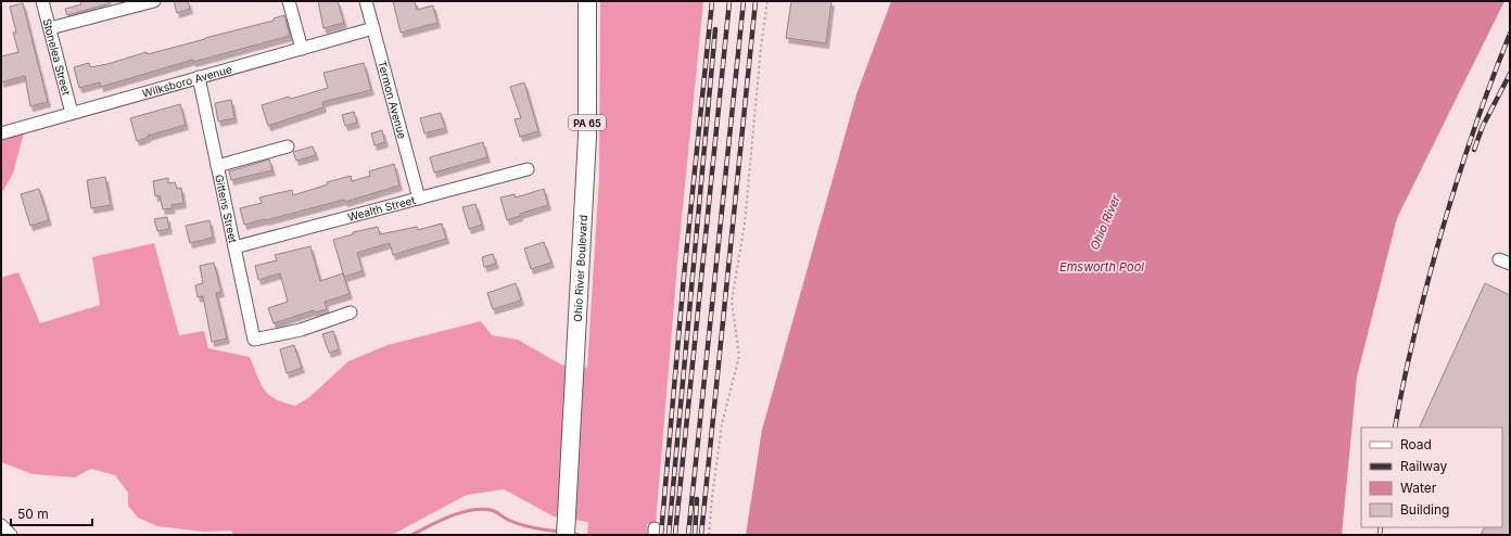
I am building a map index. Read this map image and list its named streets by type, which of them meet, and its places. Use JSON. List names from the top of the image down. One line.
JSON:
{"streets":{"highway":["PA 65","Ohio River Boulevard"],"street":["Stonelea Street","Wilksboro Avenue","Termon Avenue","Gittens Street","Wealth Street"]},"crossings":[["Stonelea Street","Wilksboro Avenue"],["Wilksboro Avenue","Termon Avenue"],["Wilksboro Avenue","Gittens Street"],["Termon Avenue","Wealth Street"],["Gittens Street","Wealth Street"]],"water":["Ohio River","Emsworth Pool"],"legend":["Road","Railway","Water","Building"],"scale_bar":"50 m"}
